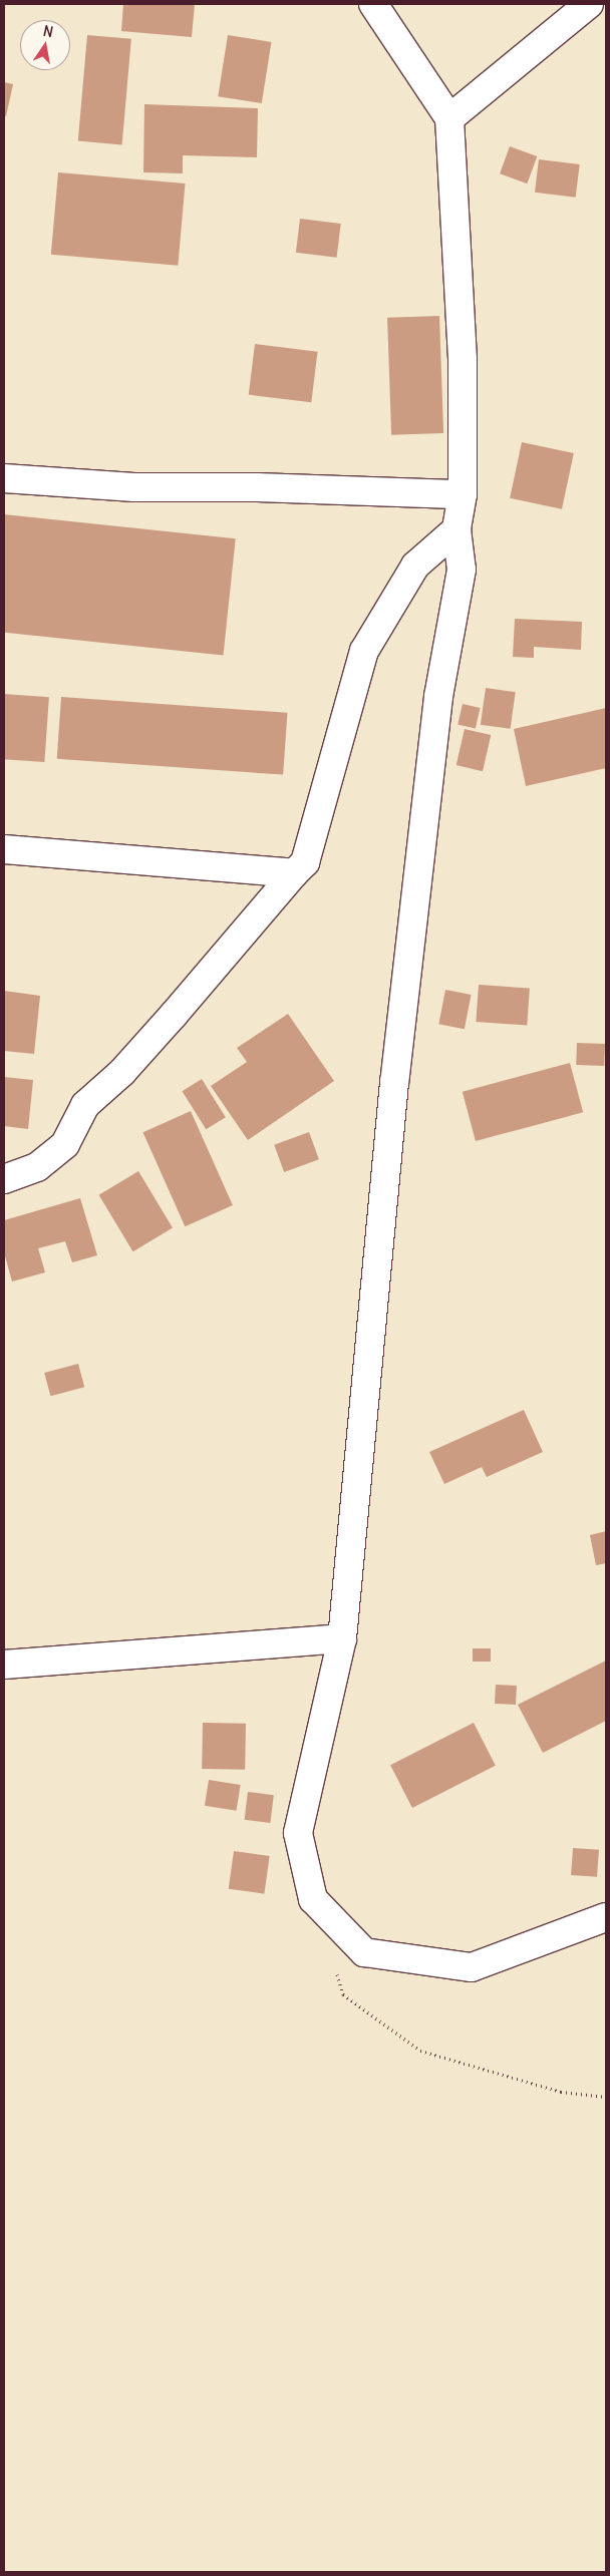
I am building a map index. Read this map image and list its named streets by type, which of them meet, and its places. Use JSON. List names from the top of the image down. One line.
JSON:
{"north":"top"}
